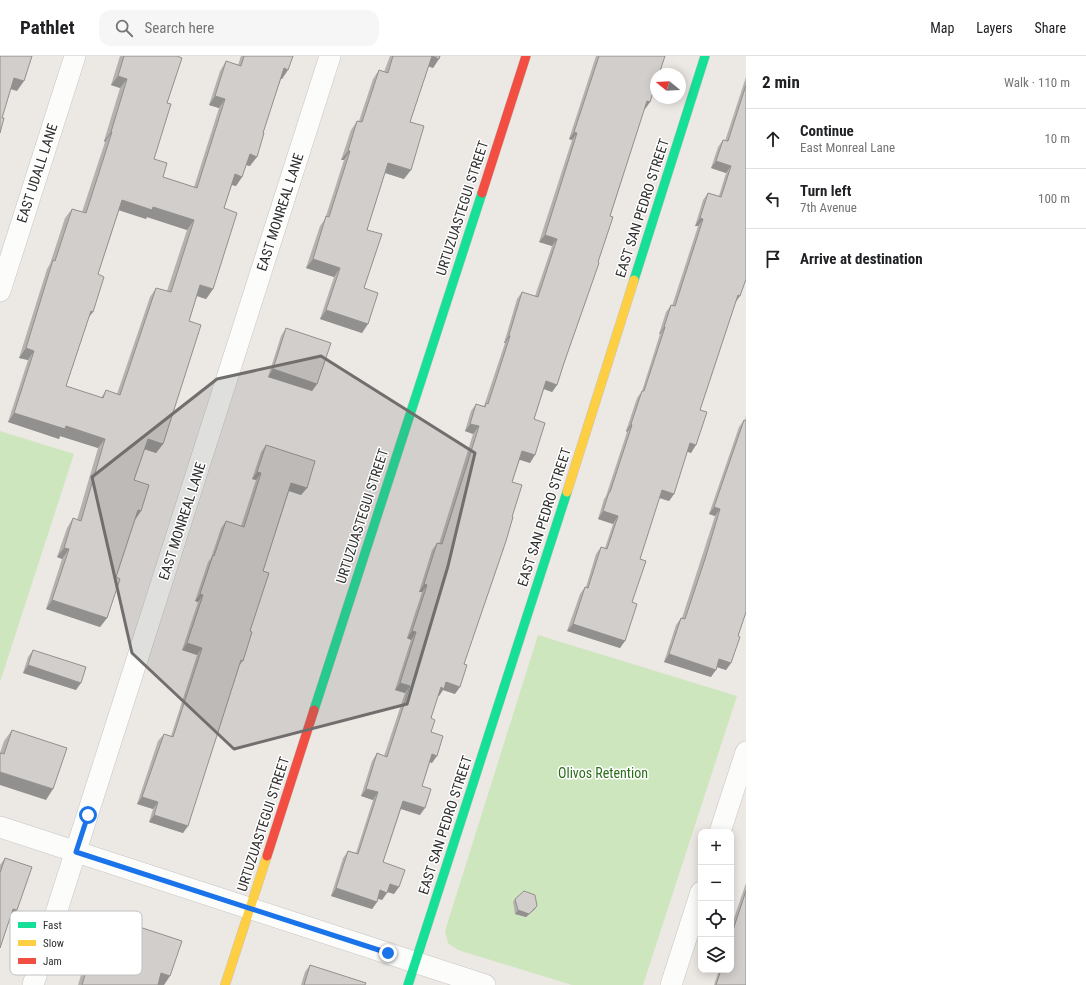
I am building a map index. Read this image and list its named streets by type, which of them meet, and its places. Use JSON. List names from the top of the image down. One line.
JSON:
{"streets":{"main road":["URTUZUASTEGUI STREET","EAST SAN PEDRO STREET"],"street":["EAST UDALL LANE","EAST MONREAL LANE"]},"parks":["Olivos Retention"],"legend":["Fast","Slow","Jam"],"north":"left","page":{"header":"Pathlet","search":"Search here","nav":["Map","Layers","Share"],"heading":["2 min","Walk · 110 m"],"list":[["Continue","East Monreal Lane","10 m"],["Turn left","7th Avenue","100 m"],"Arrive at destination"],"map_buttons":["+","−"]}}
